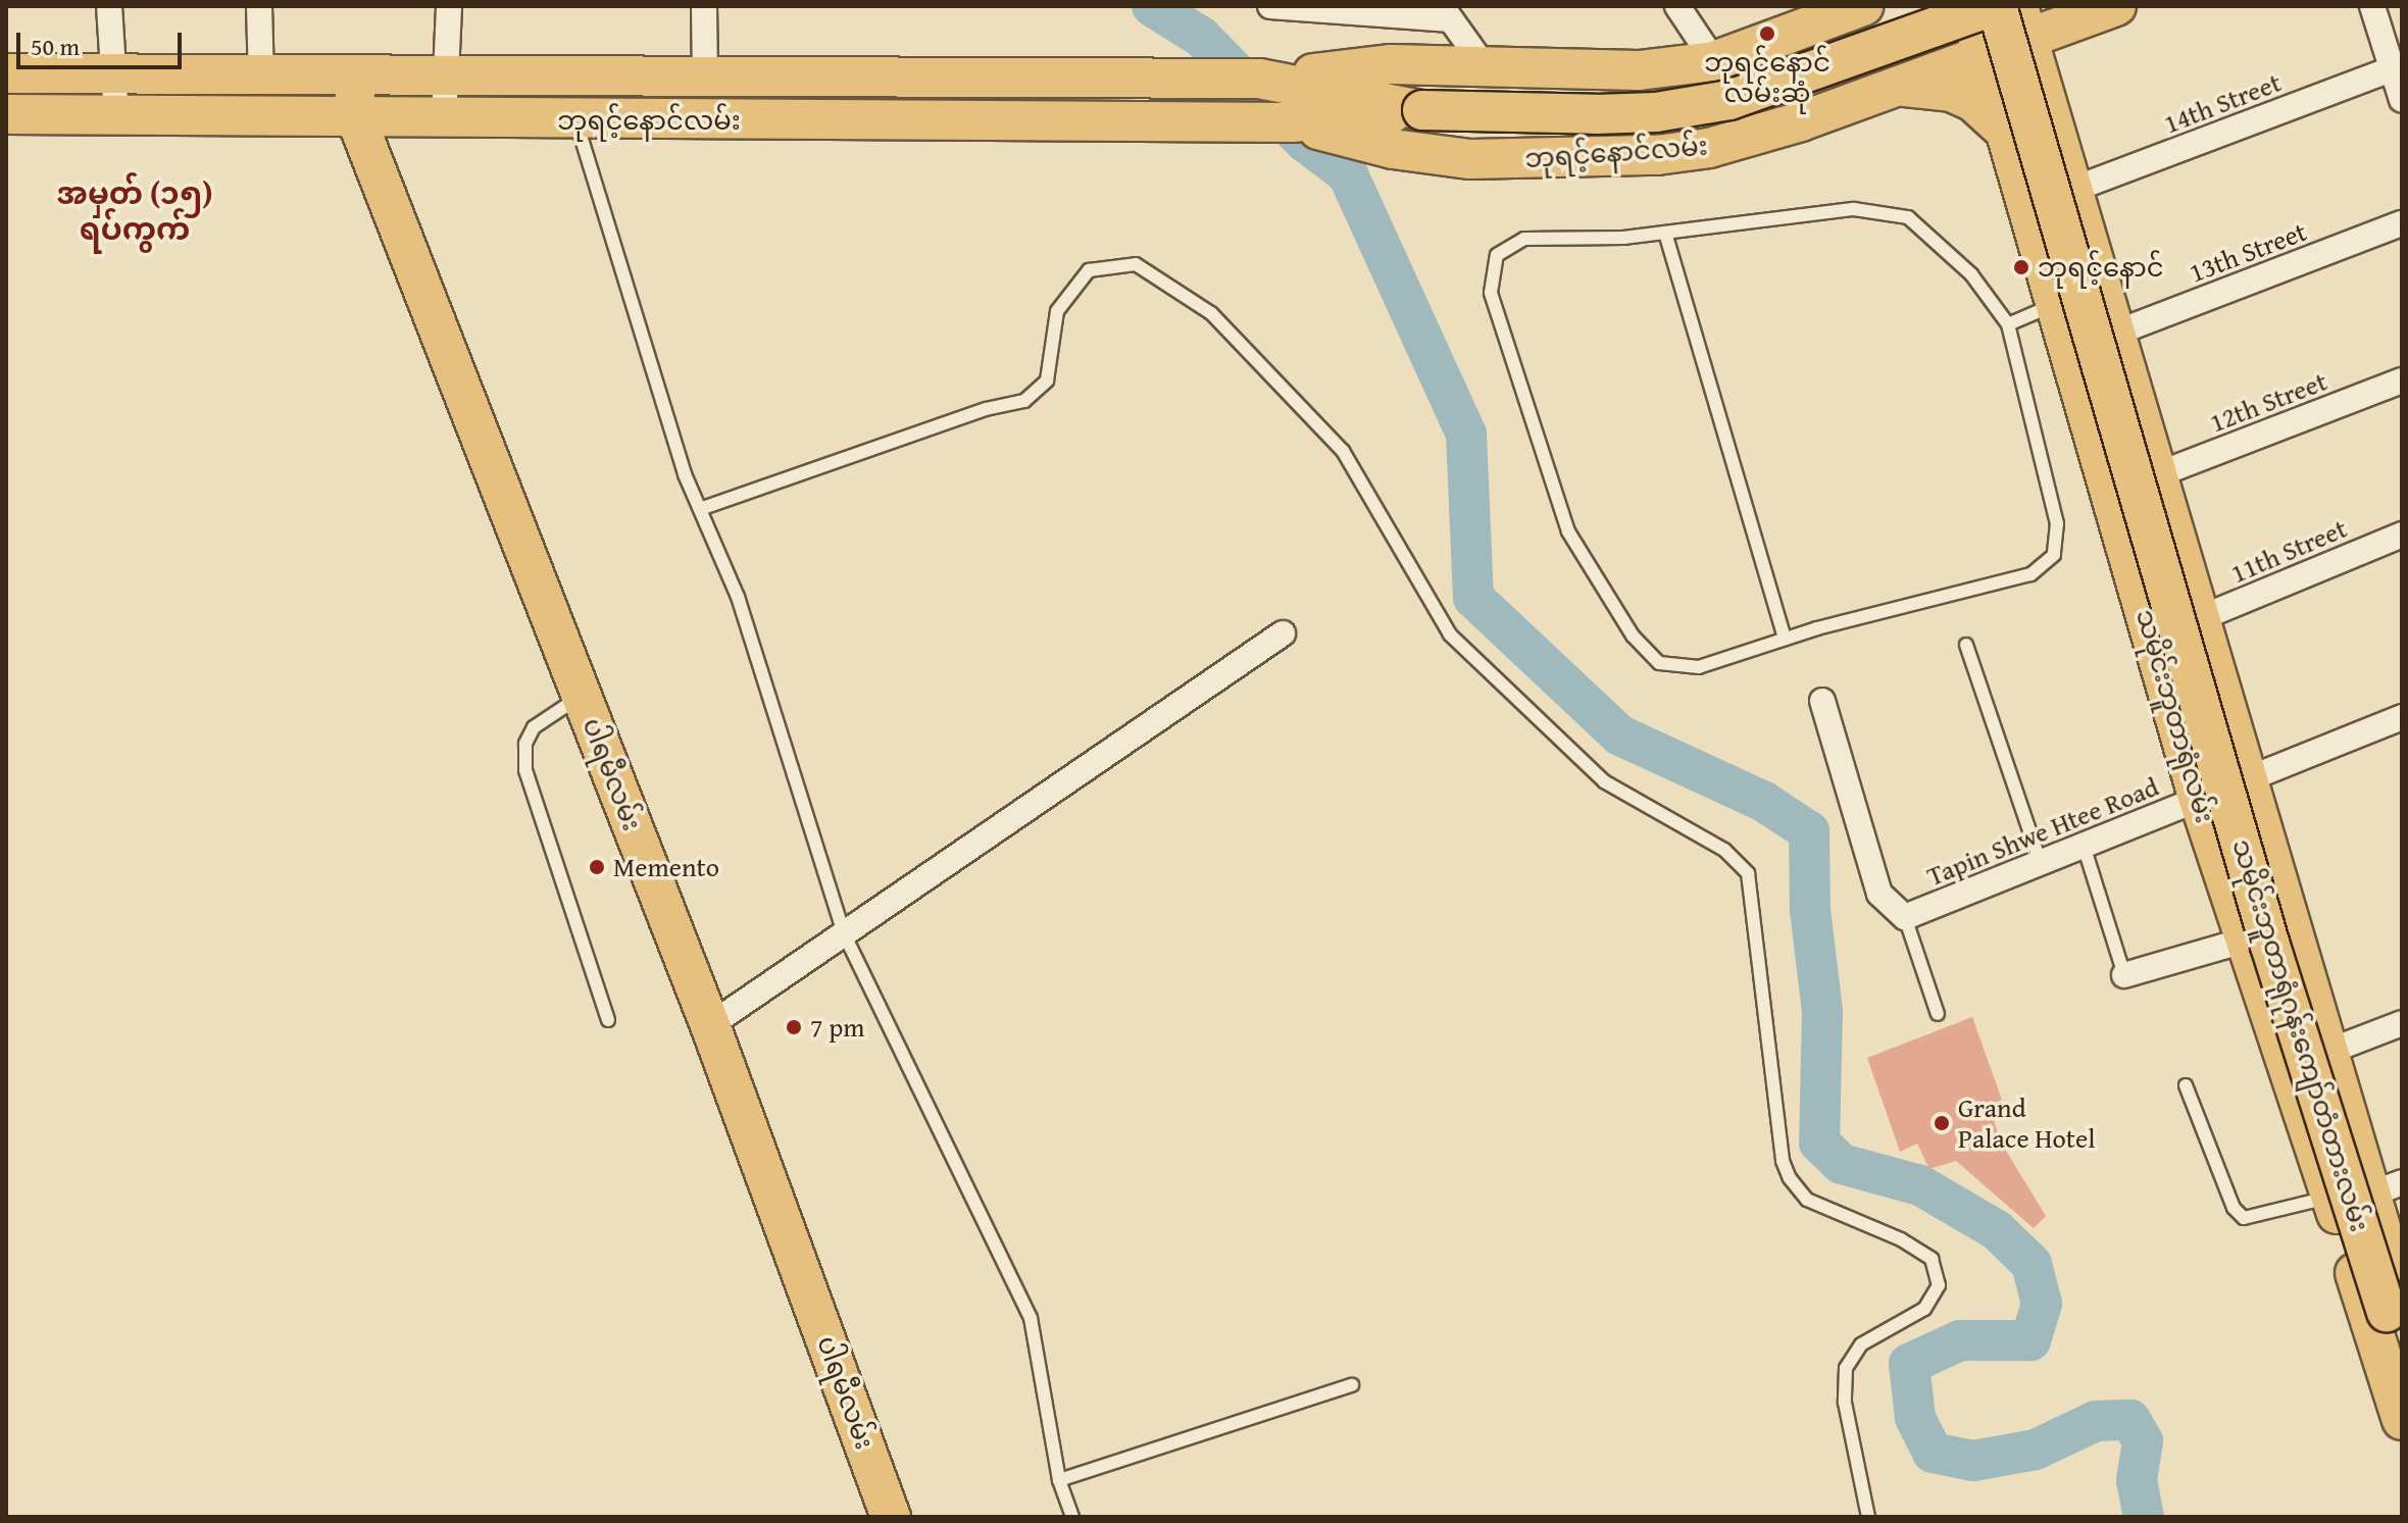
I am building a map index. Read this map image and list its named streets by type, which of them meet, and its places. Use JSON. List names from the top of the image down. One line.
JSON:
{"streets":{"main road":["ဘုရင့်နောင်လမ်း","သမိုင်းဘူတာရုံလမ်း","ပါရမီလမ်း","သမိုင်းဘူတာရုံဂုန်းကျော်တံတားလမ်း"],"street":["14th Street","13th Street","12th Street","11th Street","Tapin Shwe Htee Road"]},"crossings":[["14th Street","သမိုင်းဘူတာရုံလမ်း"],["ဘုရင့်နောင်လမ်း","သမိုင်းဘူတာရုံလမ်း"],["ဘုရင့်နောင်လမ်း","ပါရမီလမ်း"],["ဘုရင့်နောင်လမ်း","သမိုင်းဘူတာရုံဂုန်းကျော်တံတားလမ်း"],["13th Street","သမိုင်းဘူတာရုံလမ်း"],["12th Street","သမိုင်းဘူတာရုံလမ်း"],["11th Street","သမိုင်းဘူတာရုံလမ်း"],["သမိုင်းဘူတာရုံလမ်း","Tapin Shwe Htee Road"],["သမိုင်းဘူတာရုံလမ်း","သမိုင်းဘူတာရုံဂုန်းကျော်တံတားလမ်း"]],"districts":["အမှတ် (၁၅) ရပ်ကွက်"],"places":["ဘုရင့်နောင် လမ်းဆုံ","ဘုရင့်နောင်","Memento","7 pm","Grand Palace Hotel"],"scale_bar":"50 m"}
